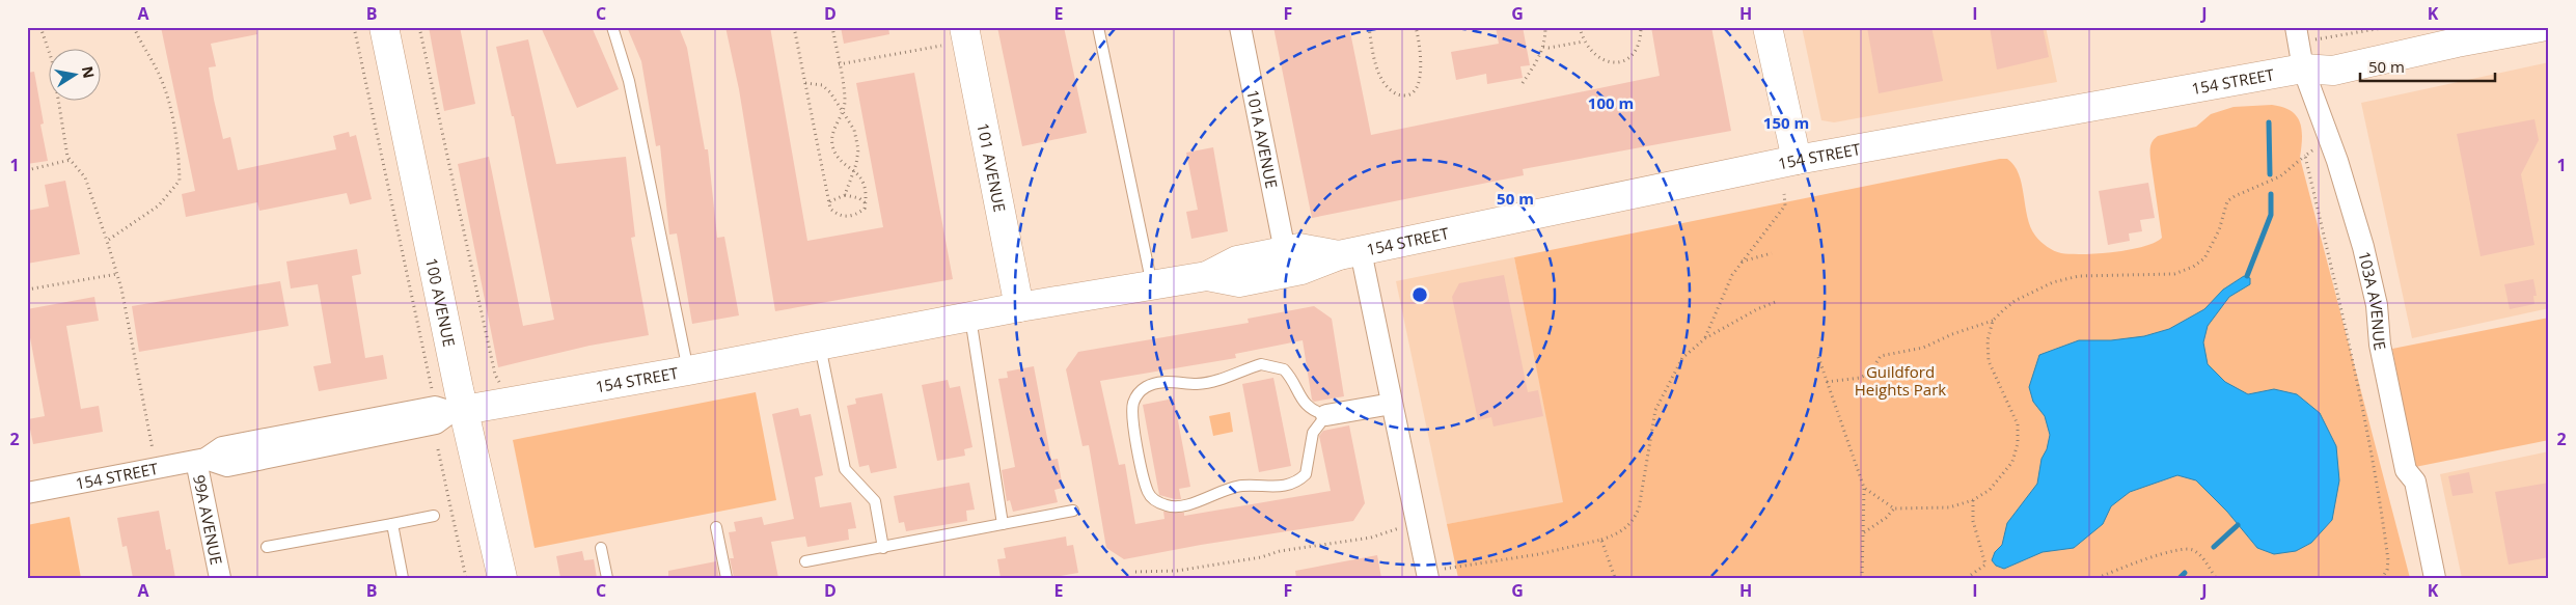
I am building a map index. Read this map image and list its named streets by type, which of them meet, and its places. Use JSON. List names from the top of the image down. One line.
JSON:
{"streets":{"main road":["154 STREET","101 AVENUE","100 AVENUE"],"street":["101A AVENUE","103A AVENUE","99A AVENUE"]},"crossings":[["154 STREET","101A AVENUE"],["154 STREET","101 AVENUE"],["154 STREET","103A AVENUE"],["154 STREET","100 AVENUE"],["154 STREET","99A AVENUE"]],"parks":["Guildford Heights Park"],"scale_bar":"50 m","north":"right","grid":{"columns":["A","B","C","D","E","F","G","H","I","J","K"],"rows":["1","2"]},"rings":["100 m","150 m","50 m"]}
